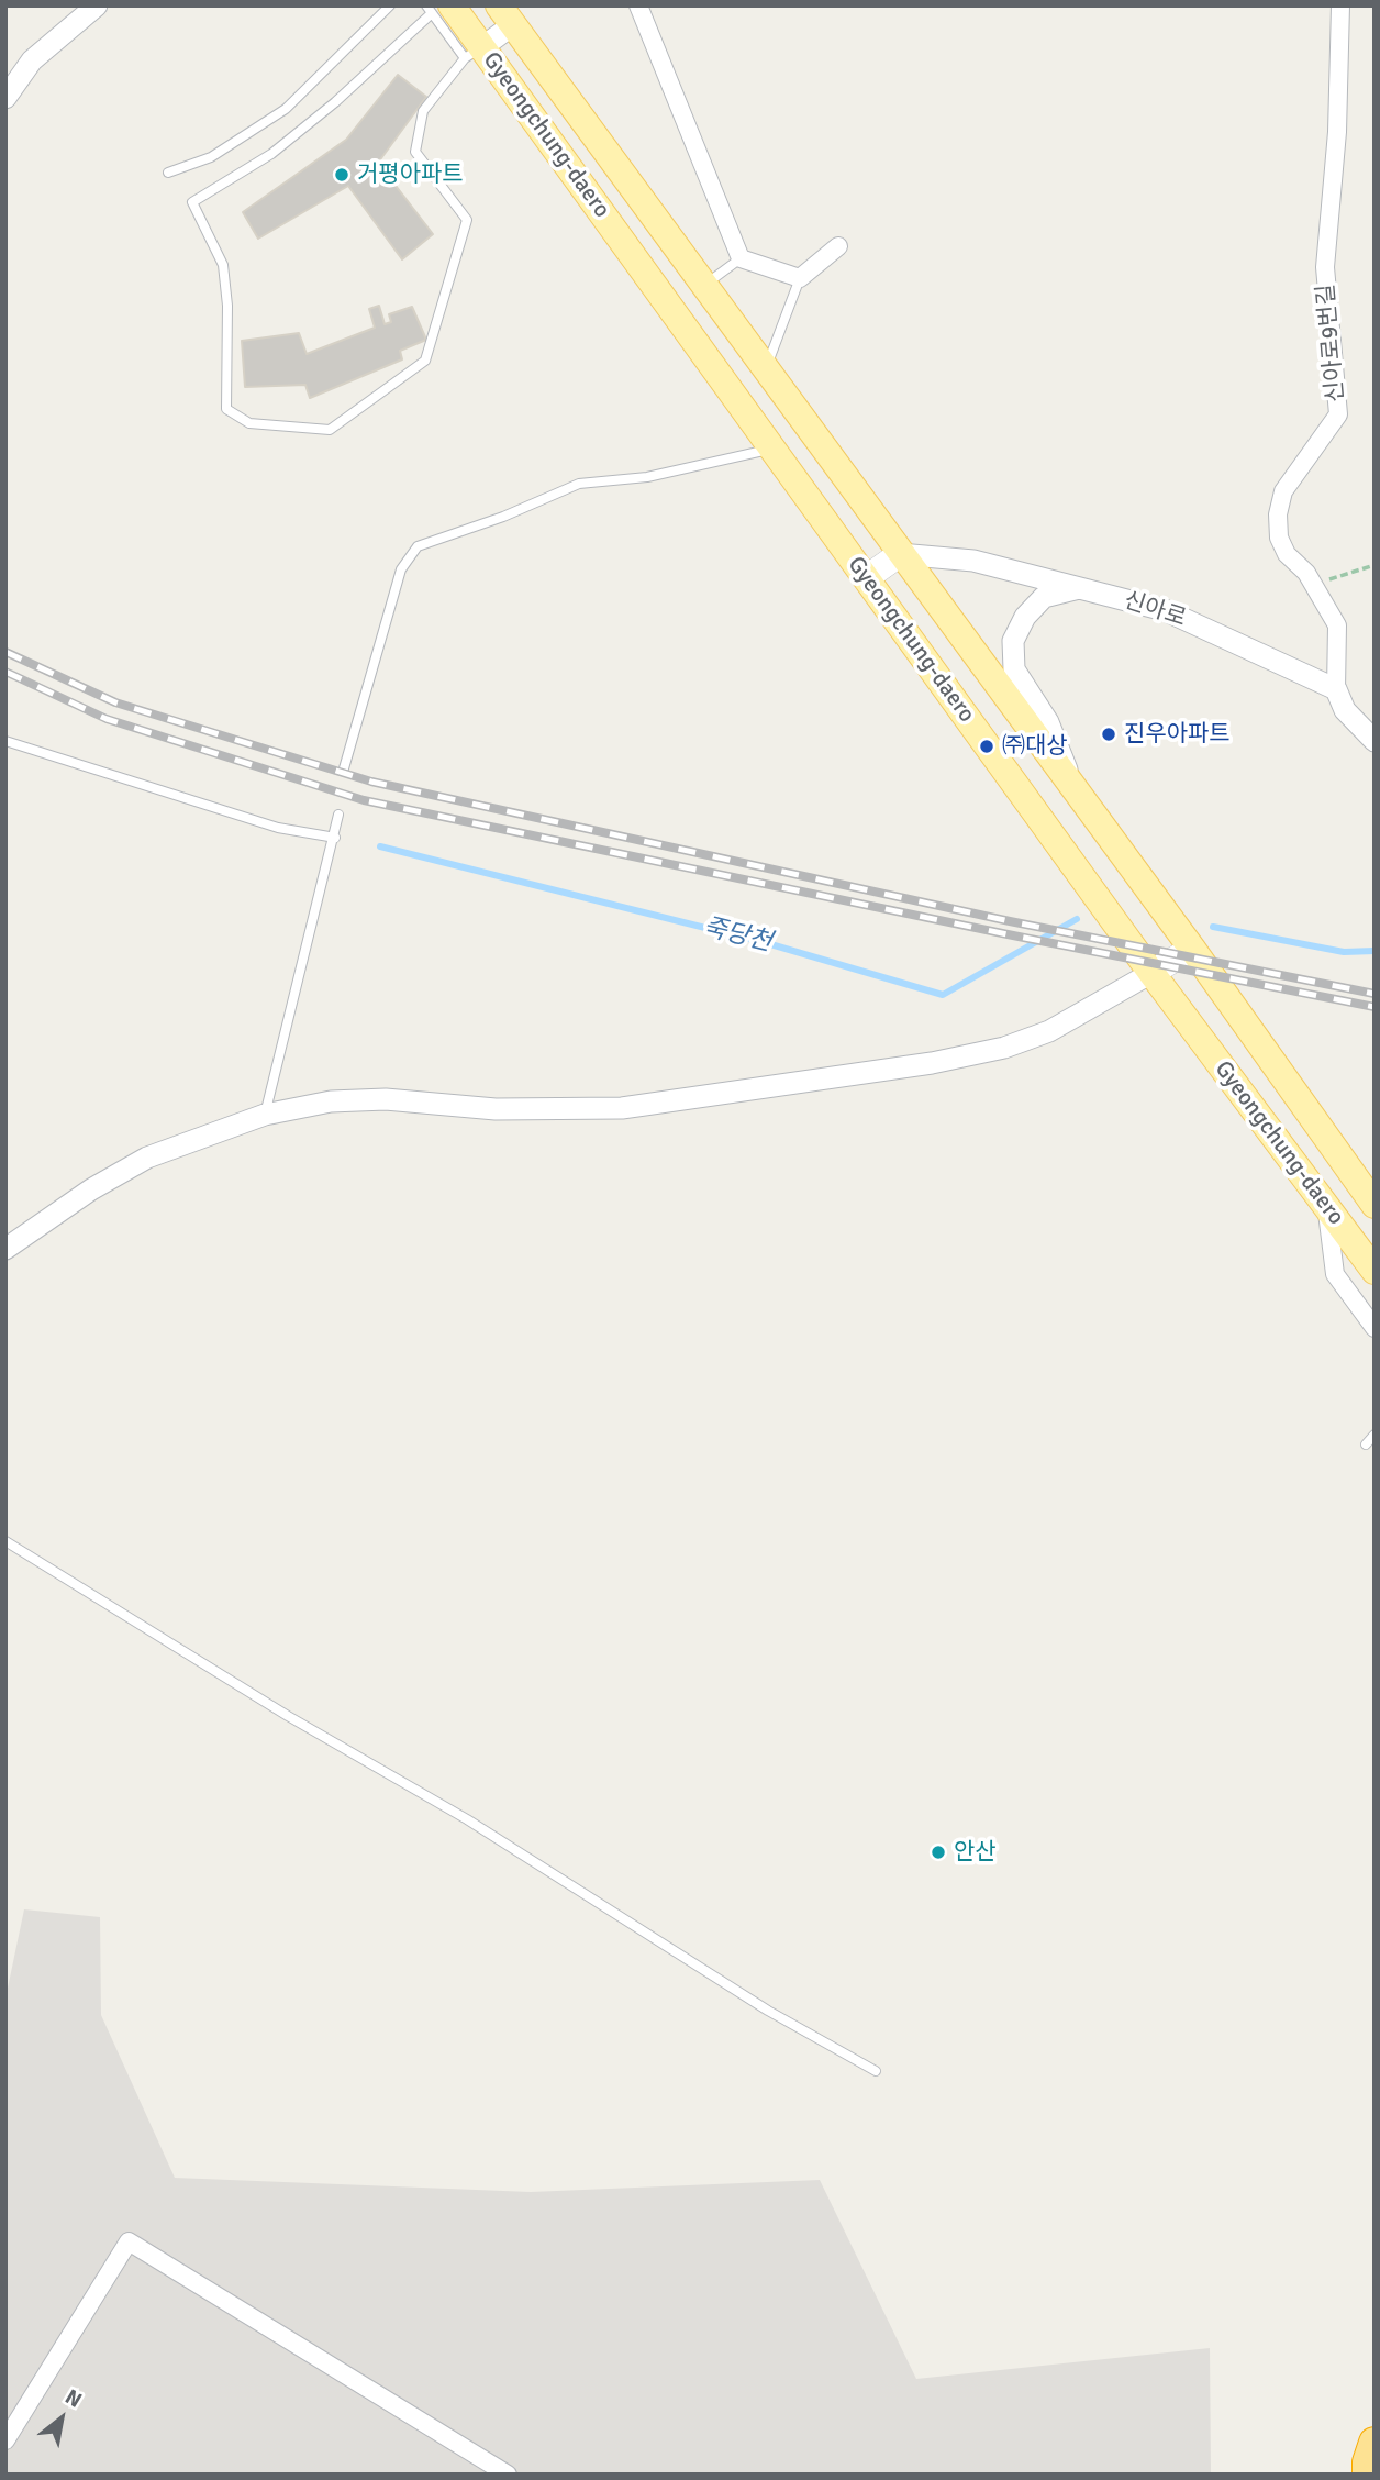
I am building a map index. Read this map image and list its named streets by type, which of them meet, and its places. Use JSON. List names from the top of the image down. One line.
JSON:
{"streets":{"main road":["Gyeongchung-daero"],"street":["신아로9번길","신아로"]},"crossings":[["Gyeongchung-daero","신아로"],["신아로9번길","신아로"]],"water":["죽당천"],"places":["거평아파트","진우아파트","㈜대상","안산"],"north":"top right"}
